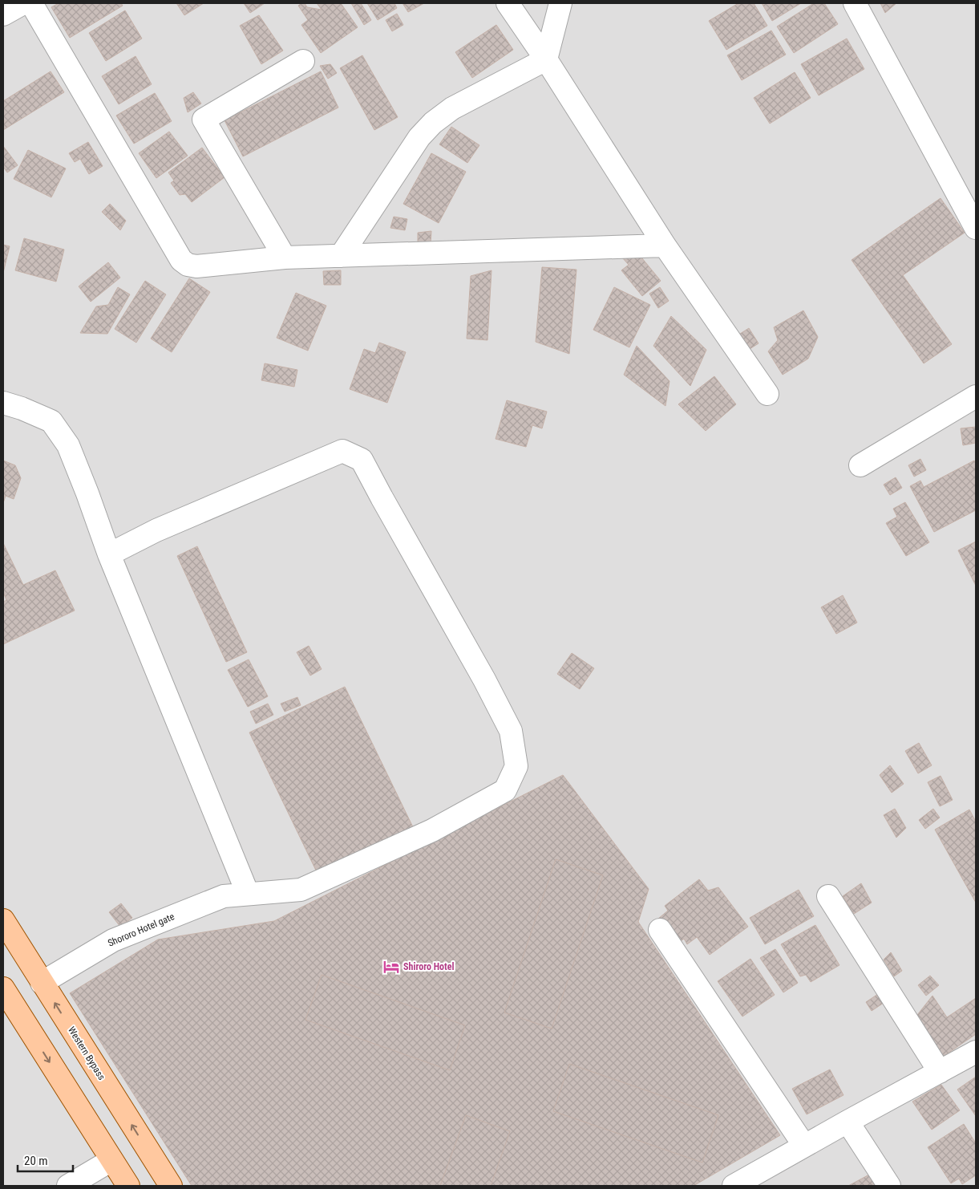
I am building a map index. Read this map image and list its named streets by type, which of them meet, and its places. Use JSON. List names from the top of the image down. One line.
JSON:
{"streets":{"main road":["Western Bypass"],"street":["Shororo Hotel gate"]},"crossings":[["Shororo Hotel gate","Western Bypass"]],"places":{"hotel":["Shiroro Hotel"]},"scale_bar":"20 m"}
